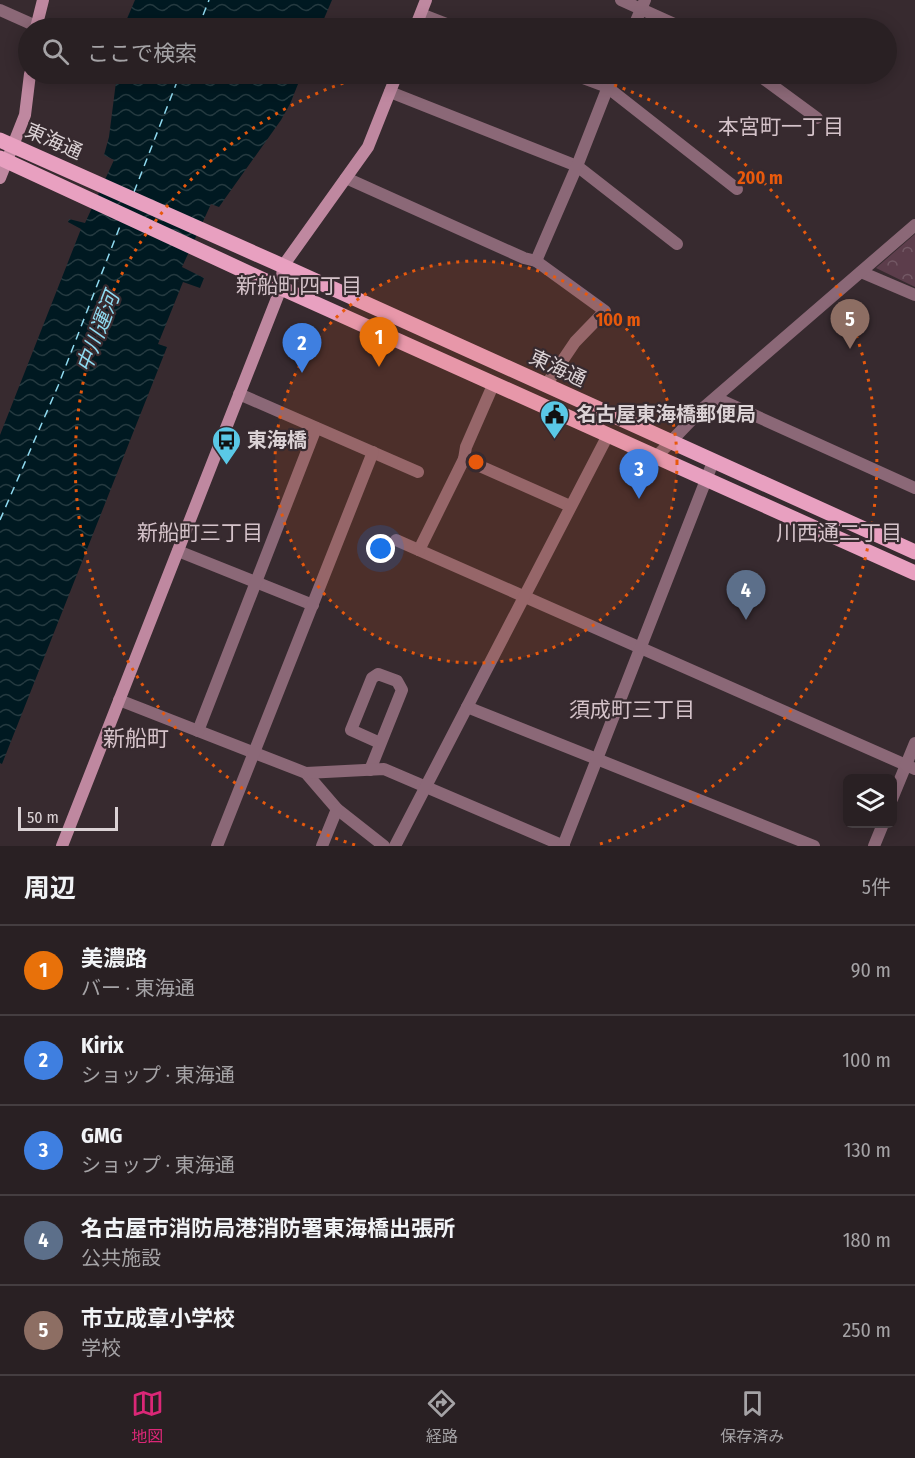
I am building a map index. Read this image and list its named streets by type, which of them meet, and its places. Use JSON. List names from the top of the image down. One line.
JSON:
{"streets":{"main road":["東海通"]},"districts":["本宮町一丁目","新船町四丁目","新船町三丁目","川西通二丁目","須成町三丁目","新船町"],"water":["中川運河"],"places":{"public building":["名古屋東海橋郵便局"],"bus stop":["東海橋"]},"scale_bar":"50 m","page":{"search":"ここで検索","pins":["5","1","2","3","4"],"scale":"50 m","heading":["周辺","5件"],"list":[{"mark":"1","name":"美濃路","note":"バー · 東海通","value":"90 m"},{"mark":"2","name":"Kirix","note":"ショップ · 東海通","value":"100 m"},{"mark":"3","name":"GMG","note":"ショップ · 東海通","value":"130 m"},{"mark":"4","name":"名古屋市消防局港消防署東海橋出張所","note":"公共施設","value":"180 m"},{"mark":"5","name":"市立成章小学校","note":"学校","value":"250 m"}],"nav":["地図","経路","保存済み"]},"rings":["200 m","100 m"]}
